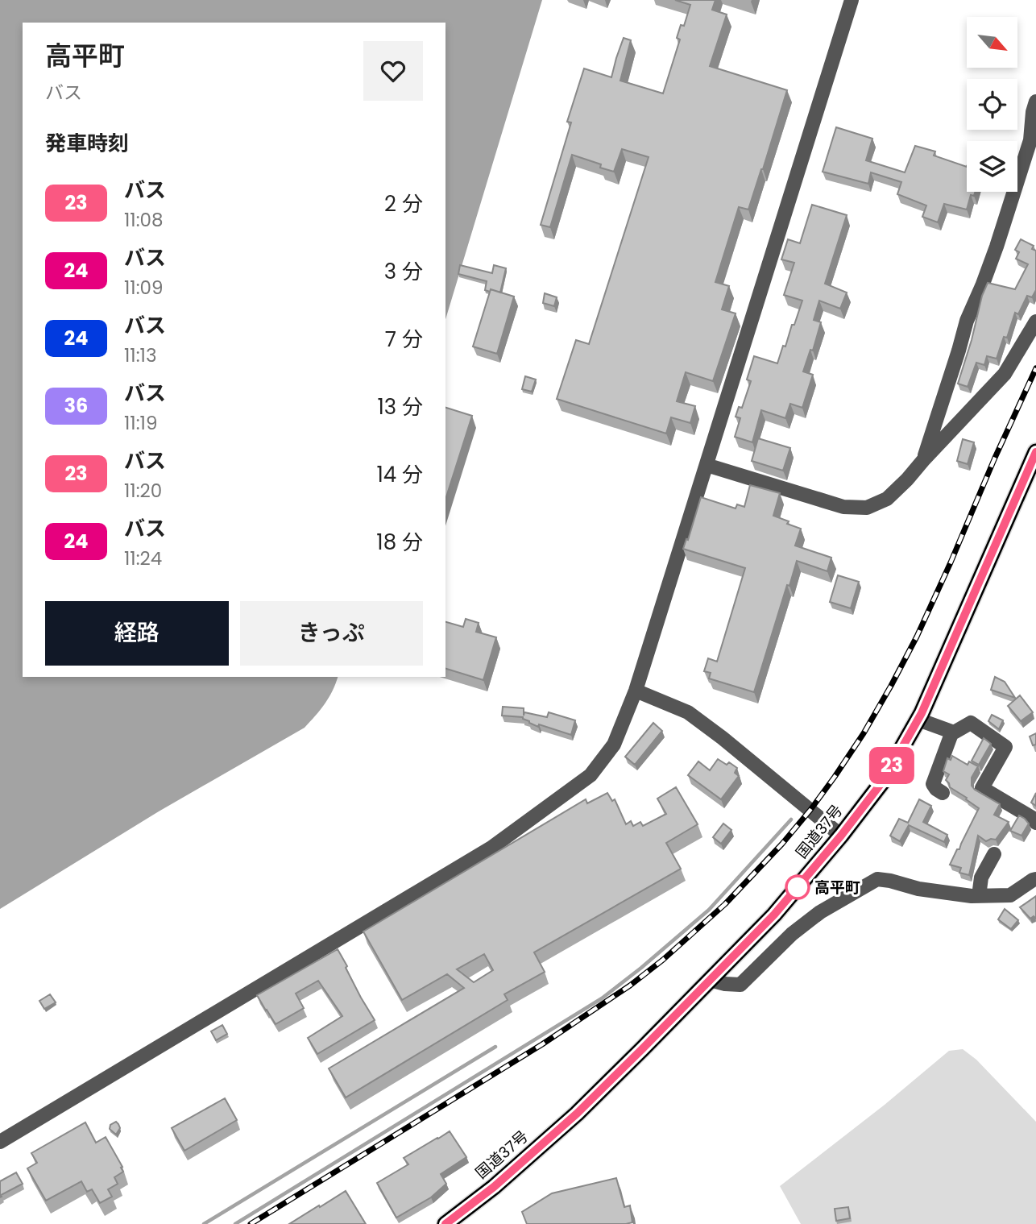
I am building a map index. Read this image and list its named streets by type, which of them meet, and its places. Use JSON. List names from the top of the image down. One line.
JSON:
{"streets":{"highway":["国道37号"]},"places":["高平町"],"lines":["bus line 23"],"north":"bottom right","page":{"on_map":"23","heading":[["高平町","バス"],"発車時刻"],"list":[{"mark":"23","name":"バス","note":"11:08","value":"2 分"},{"mark":"24","name":"バス","note":"11:09","value":"3 分"},{"mark":"24","name":"バス","note":"11:13","value":"7 分"},{"mark":"36","name":"バス","note":"11:19","value":"13 分"},{"mark":"23","name":"バス","note":"11:20","value":"14 分"},{"mark":"24","name":"バス","note":"11:24","value":"18 分"}],"buttons":["経路","きっぷ"]}}
